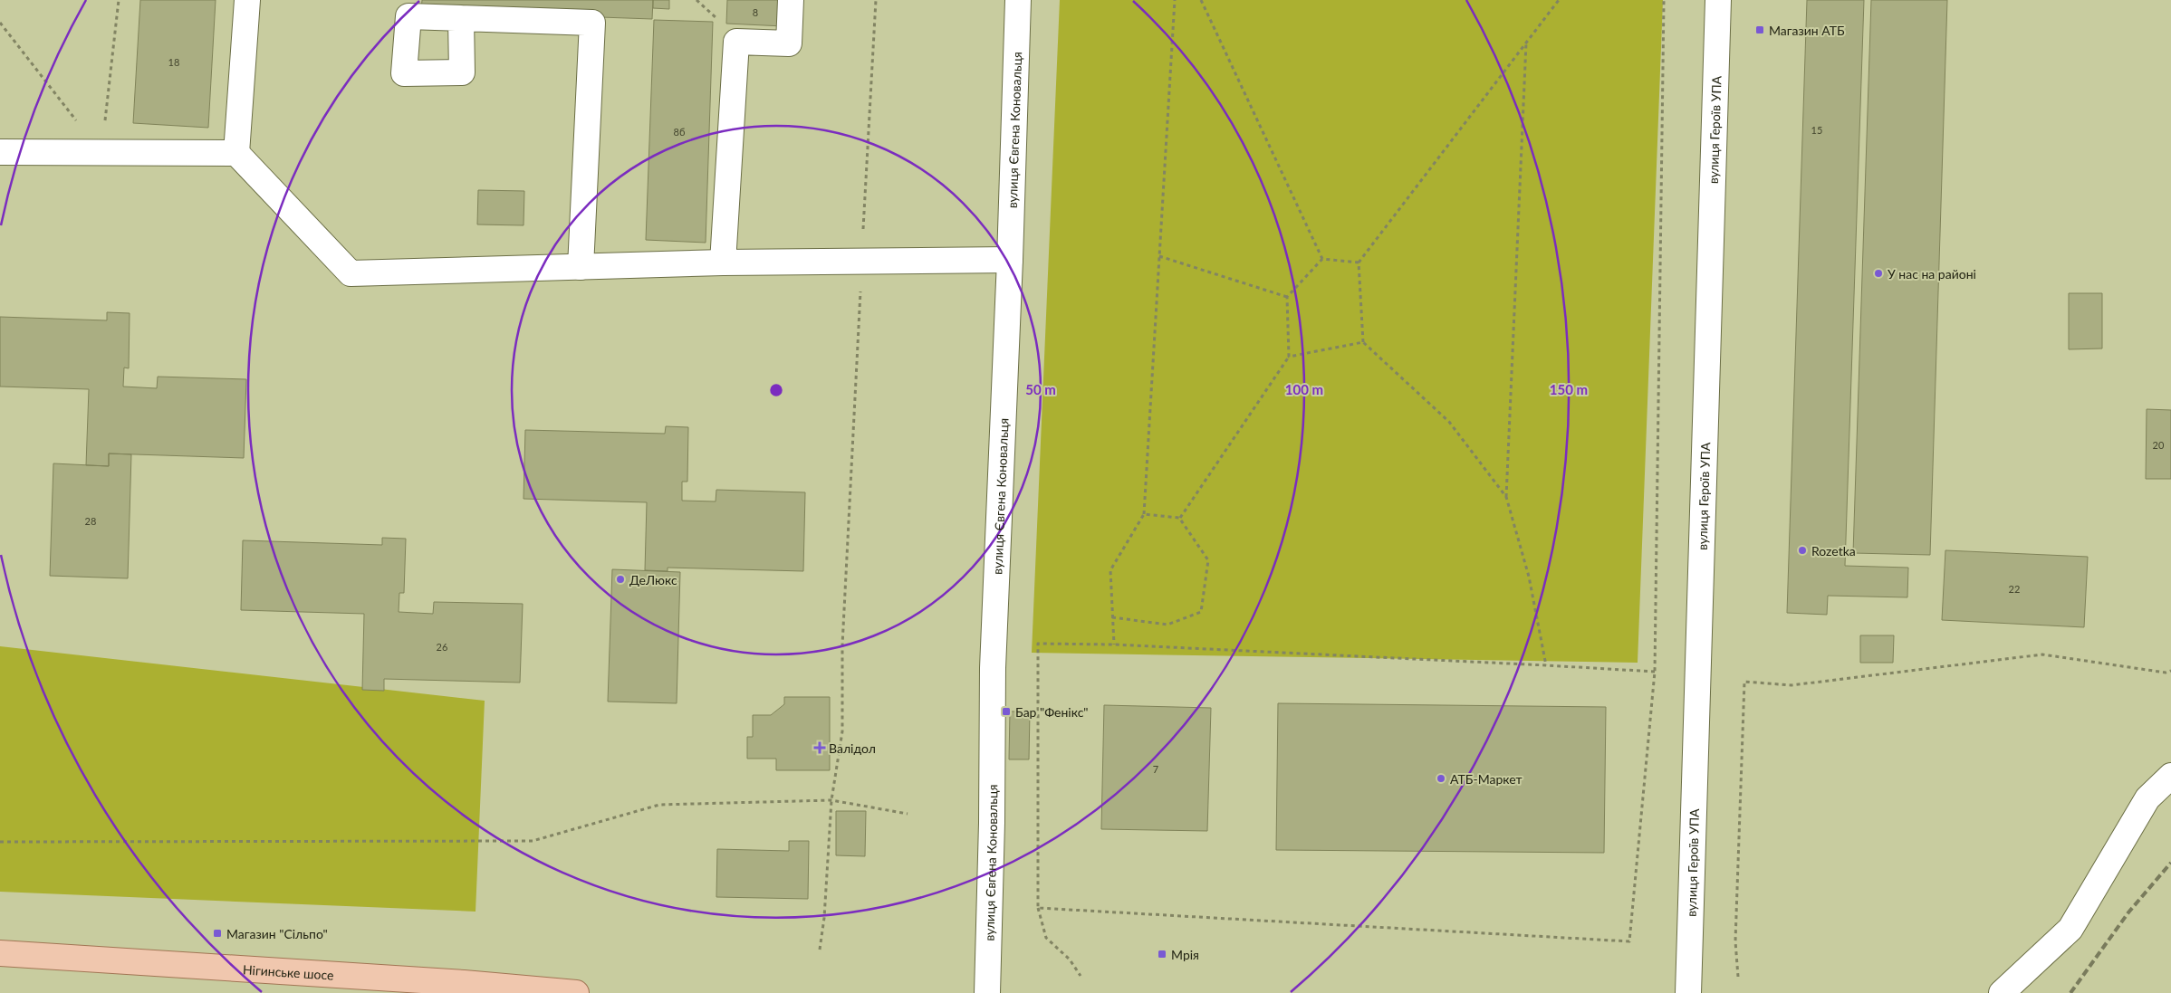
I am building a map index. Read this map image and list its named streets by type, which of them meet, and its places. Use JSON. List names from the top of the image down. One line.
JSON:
{"streets":{"main road":["Нігинське шосе"],"street":["вулиця Євгена Коновальця","вулиця Героїв УПА"]},"places":{"transit":["Магазин АТБ","Бар \"Фенікс\"","Магазин \"Сільпо\"","Мрія"],"other":["У нас на районі","Rozetka","ДеЛюкс","АТБ-Маркет"],"health":["Валідол"]},"house_numbers":["8","18","15","8б","20","28","22","26","7"],"rings":["50 m","100 m","150 m"]}
